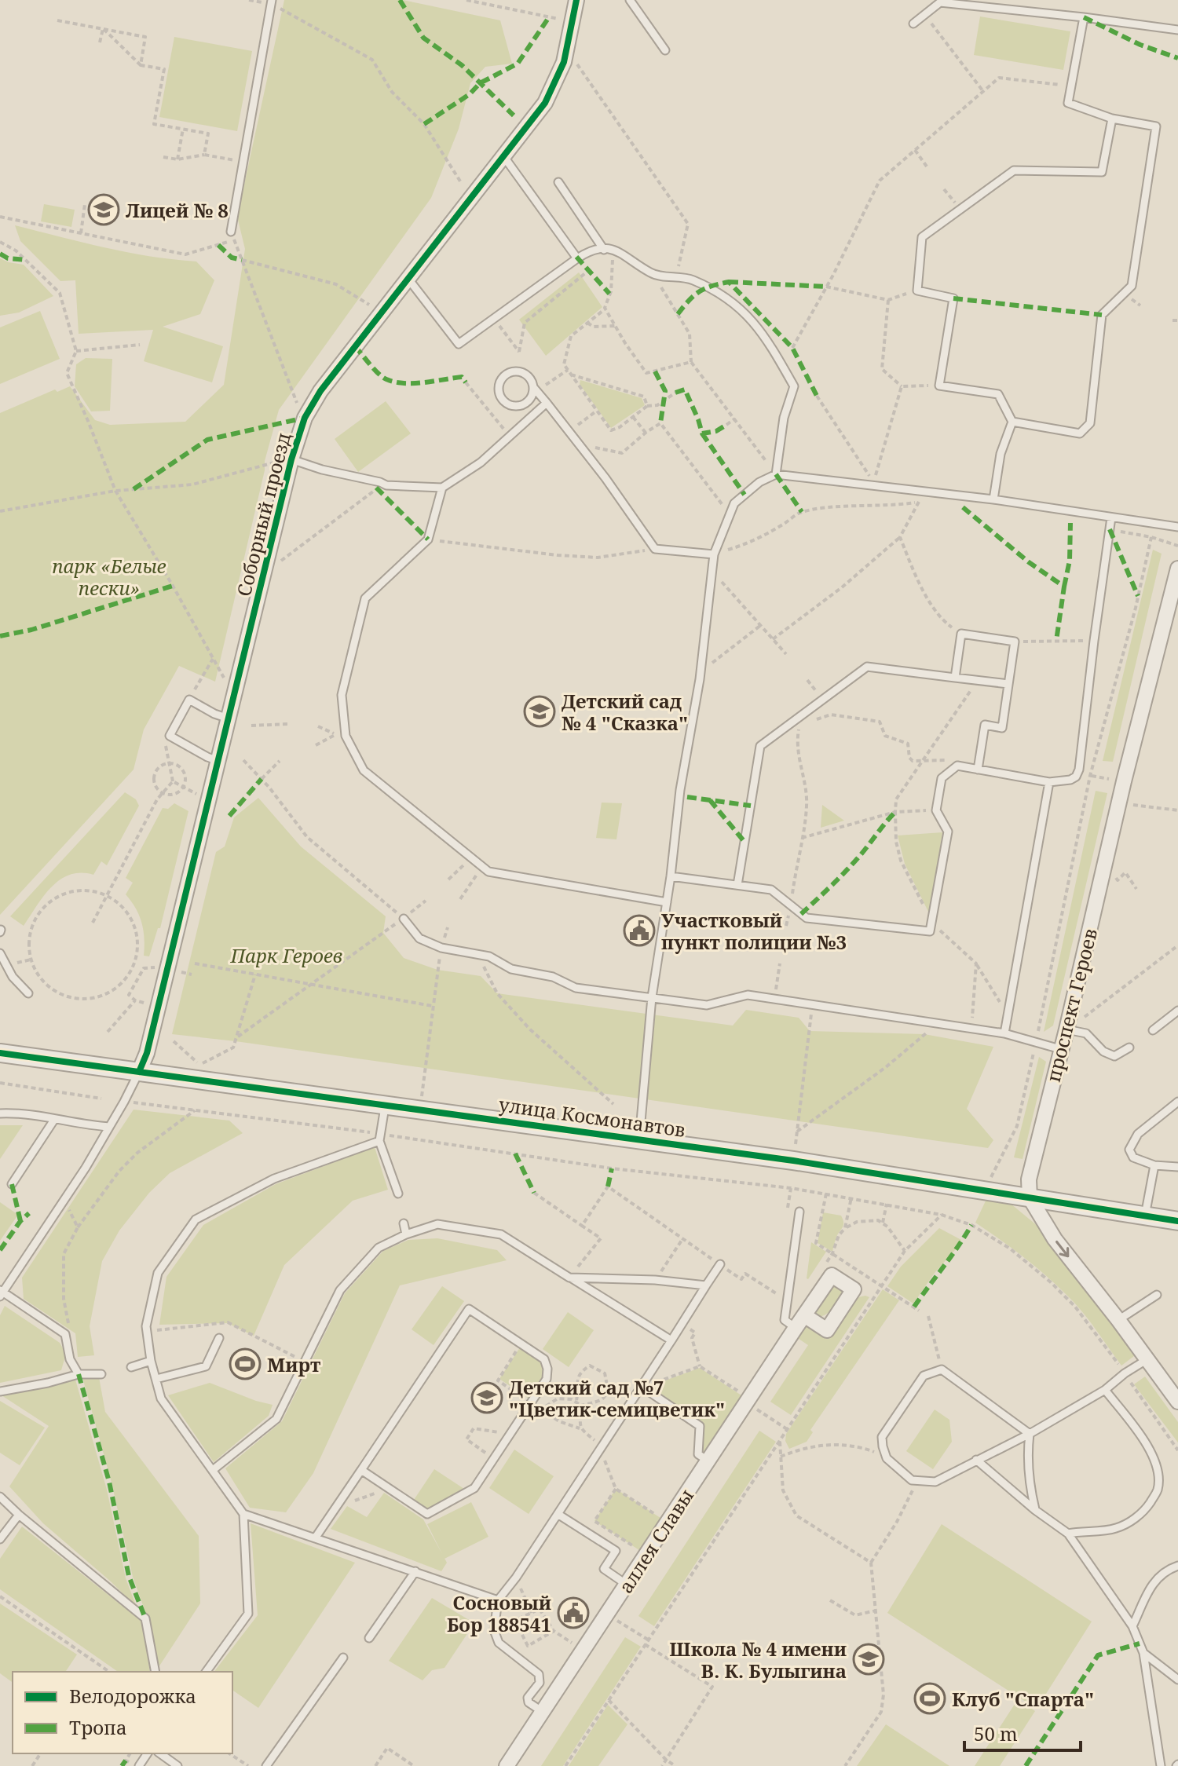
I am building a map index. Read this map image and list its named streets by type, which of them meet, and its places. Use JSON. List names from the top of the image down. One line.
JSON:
{"streets":{"street":["Соборный проезд","проспект Героев","улица Космонавтов","аллея Славы"]},"crossings":[["Соборный проезд","улица Космонавтов"],["проспект Героев","улица Космонавтов"]],"parks":["парк «Белые пески»","Парк Героев"],"places":{"school or university":["Лицей № 8","Детский сад № 4 \"Сказка\"","Детский сад №7 \"Цветик-семицветик\"","Школа № 4 имени В. К. Булыгина"],"public building":["Участковый пункт полиции №3","Сосновый Бор 188541"],"sports":["Мирт","Клуб \"Спарта\""]},"legend":["Велодорожка","Тропа"],"scale_bar":"50 m"}
